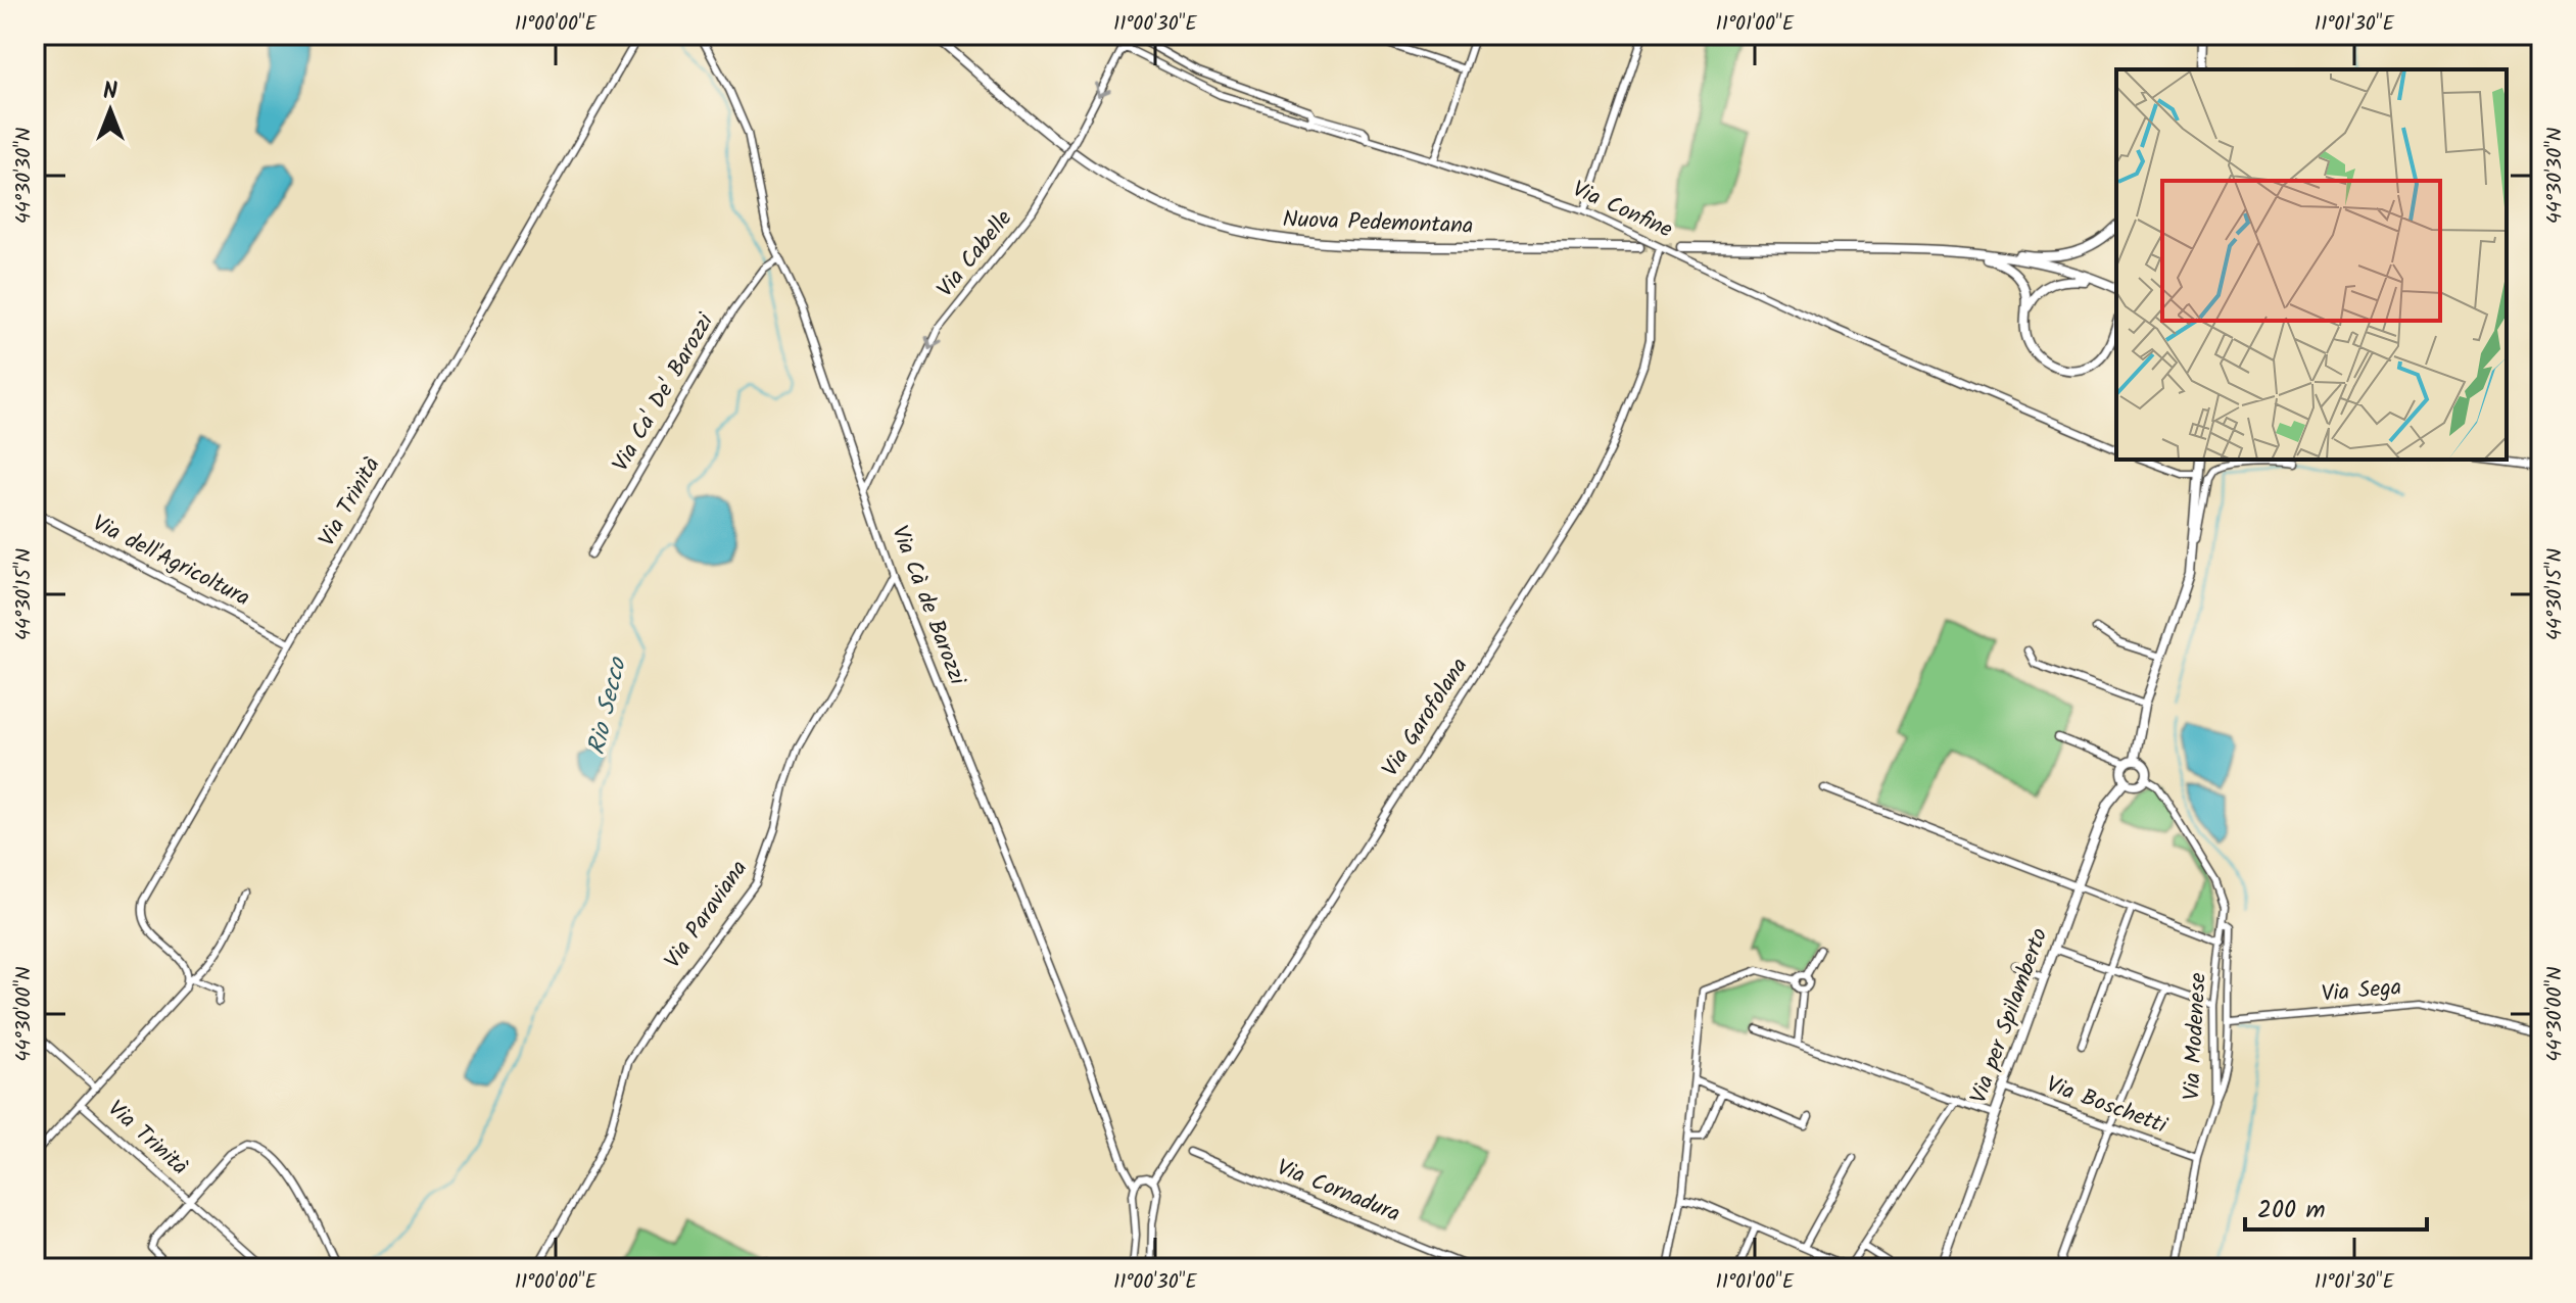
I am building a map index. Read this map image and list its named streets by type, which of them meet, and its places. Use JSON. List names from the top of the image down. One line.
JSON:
{"streets":{"main road":["Nuova Pedemontana","Via per Spilamberto"],"street":["Via Confine","Via Cabelle","Via Ca' De' Barozzi","Via Trinità","Via dell'Agricoltura","Via Cà de Barozzi","Via Garofolana","Via Paraviana","Via Sega","Via Modenese","Via Boschetti","Via Cornadura"]},"crossings":[["Via Confine","Via Cabelle"],["Via Confine","Via Garofolana"],["Via Cabelle","Via Cà de Barozzi"],["Via Ca' De' Barozzi","Via Cà de Barozzi"],["Via Trinità","Via dell'Agricoltura"],["Via Cà de Barozzi","Via Paraviana"],["Via per Spilamberto","Via Modenese"],["Via per Spilamberto","Via Boschetti"],["Via Modenese","Via Boschetti"]],"one_way":["Via Cabelle"],"water":["Rio Secco"],"scale_bar":"200 m","north":"top","coordinates":["11°00'00\"E","11°00'30\"E","11°01'00\"E","11°01'30\"E","44°30'30\"N","44°30'15\"N","44°30'00\"N"]}
